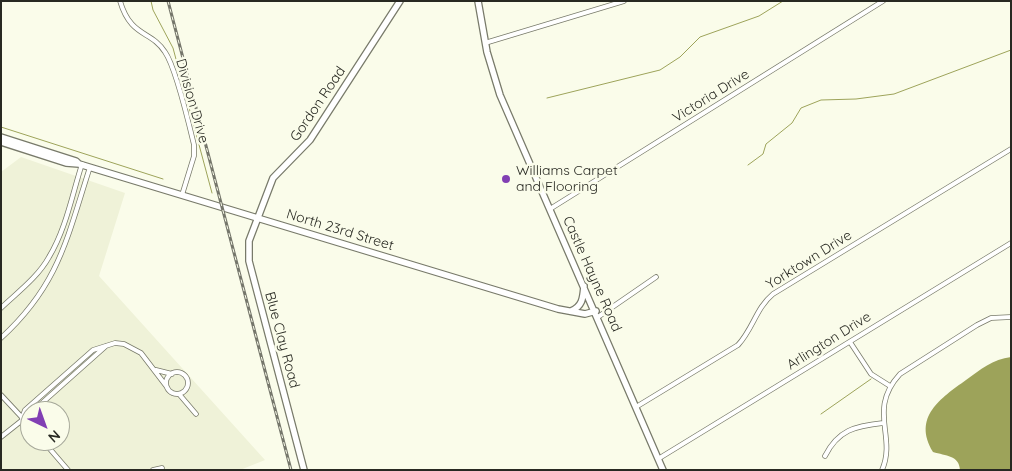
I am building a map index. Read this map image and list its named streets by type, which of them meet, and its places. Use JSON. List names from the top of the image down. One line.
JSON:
{"streets":{"main road":["Gordon Road","North 23rd Street","Castle Hayne Road","Blue Clay Road"],"street":["Victoria Drive","Division Drive","Yorktown Drive","Arlington Drive"]},"crossings":[["Victoria Drive","Castle Hayne Road"],["Division Drive","North 23rd Street"],["Gordon Road","North 23rd Street"],["Gordon Road","Blue Clay Road"],["North 23rd Street","Castle Hayne Road"],["North 23rd Street","Blue Clay Road"],["Yorktown Drive","Castle Hayne Road"],["Castle Hayne Road","Arlington Drive"]],"places":["Williams Carpet and Flooring"],"north":"bottom right"}
